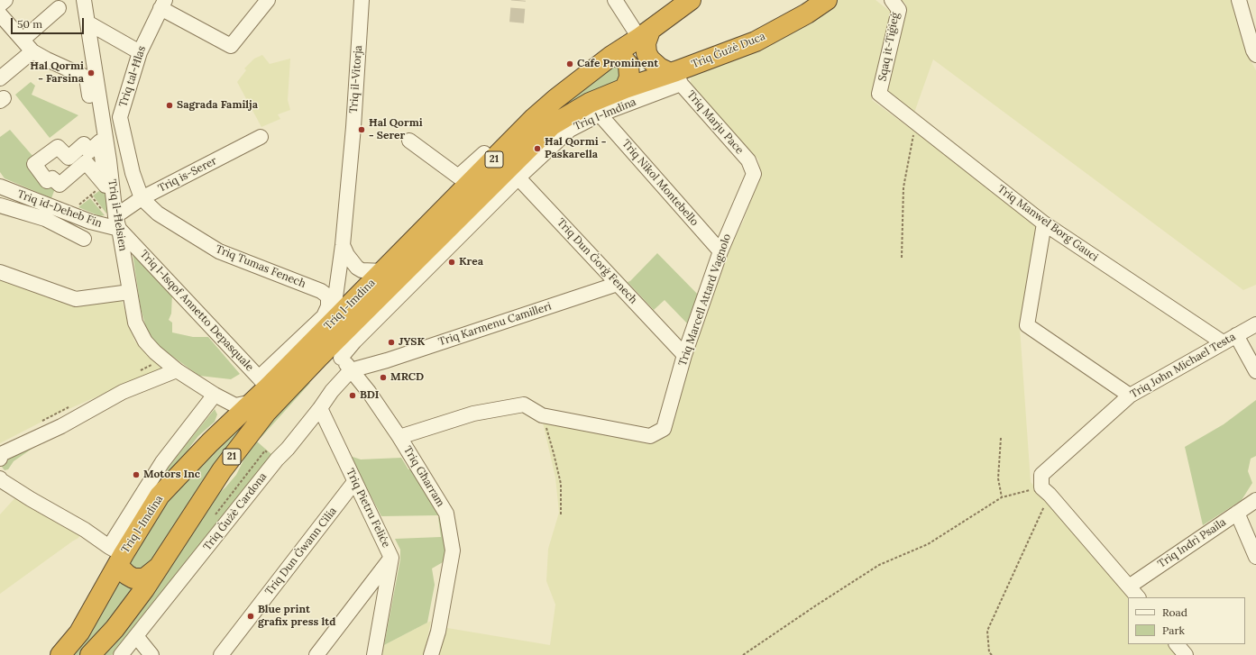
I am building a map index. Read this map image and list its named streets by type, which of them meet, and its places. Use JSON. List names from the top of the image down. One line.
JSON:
{"streets":{"highway":["Triq Ġużè Duca","Triq l-Imdina","21"],"street":["Sqaq it-Tiġieġ","Triq tal-Ħlas","Triq il-Vitorja","Triq Marju Pace","Triq is-Serer","Triq Nikol Montebello","Triq id-Deheb Fin","Triq il-Ħelsien","Triq Manwel Borg Gauci","Triq Dun Ġorġ Fenech","Triq Tumas Fenech","Triq Marcell Attard Vagnolo","Triq l-Isqof Annetto Depasquale","Triq Karmenu Camilleri","Triq John Michael Testa","Triq Għarram","Triq Pietru Feliċe","Triq Ġużè Cardona","Triq Indrì Psaila","Triq Dun Ġwann Cilia"]},"crossings":[["Sqaq it-Tiġieġ","Triq Manwel Borg Gauci"],["Triq Ġużè Duca","Triq l-Imdina"],["Triq Ġużè Duca","Triq Marju Pace"],["Triq tal-Ħlas","Triq is-Serer"],["Triq tal-Ħlas","Triq Tumas Fenech"],["Triq il-Vitorja","Triq l-Imdina"],["Triq l-Imdina","Triq Marju Pace"],["Triq l-Imdina","Triq Nikol Montebello"],["Triq l-Imdina","Triq il-Ħelsien"],["Triq l-Imdina","Triq Dun Ġorġ Fenech"],["Triq l-Imdina","Triq Tumas Fenech"],["Triq l-Imdina","Triq l-Isqof Annetto Depasquale"],["Triq l-Imdina","Triq Għarram"],["Triq Marju Pace","Triq Marcell Attard Vagnolo"],["Triq is-Serer","Triq id-Deheb Fin"],["Triq is-Serer","Triq il-Ħelsien"],["Triq is-Serer","Triq Tumas Fenech"],["Triq is-Serer","Triq l-Isqof Annetto Depasquale"],["Triq Nikol Montebello","Triq Marcell Attard Vagnolo"],["Triq id-Deheb Fin","Triq il-Ħelsien"],["Triq id-Deheb Fin","Triq l-Isqof Annetto Depasquale"],["Triq il-Ħelsien","Triq l-Isqof Annetto Depasquale"],["Triq Manwel Borg Gauci","Triq John Michael Testa"],["Triq Dun Ġorġ Fenech","Triq Marcell Attard Vagnolo"],["Triq Dun Ġorġ Fenech","Triq Karmenu Camilleri"],["Triq Tumas Fenech","Triq l-Isqof Annetto Depasquale"],["Triq Karmenu Camilleri","Triq Għarram"],["Triq Karmenu Camilleri","Triq Ġużè Cardona"],["Triq Għarram","Triq Ġużè Cardona"],["Triq Pietru Feliċe","Triq Ġużè Cardona"],["Triq Pietru Feliċe","Triq Dun Ġwann Cilia"]],"places":["Cafe Prominent","Ħal Qormi - Farsina","Sagrada Familja","Ħal Qormi - Serer","Ħal Qormi - Paskarella","Krea","JYSK","MRCD","BDI","Motors Inc","Blue print grafix press ltd"],"legend":["Road","Park"],"scale_bar":"50 m"}
